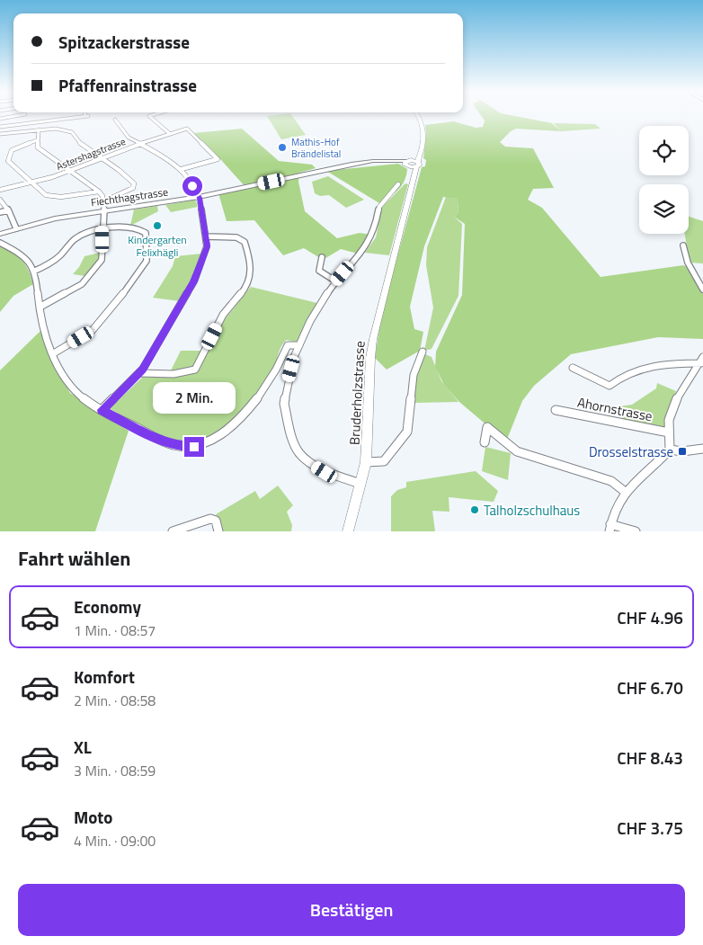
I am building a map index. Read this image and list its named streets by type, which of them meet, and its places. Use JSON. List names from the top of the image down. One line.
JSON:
{"streets":{"main road":["Bruderholzstrasse"],"street":["Astershagstrasse","Fiechthagstrasse","Ahornstrasse"]},"places":{"other":["Mathis-Hof Brändelistal","Kindergarten Felixhägli","Talholzschulhaus"],"transit":["Drosselstrasse"]},"page":{"banner":["Spitzackerstrasse","Pfaffenrainstrasse"],"bubble":"2 Min.","heading":"Fahrt wählen","list":[{"name":"Economy","note":"1 Min. · 08:57","value":"CHF 4.96"},{"name":"Komfort","note":"2 Min. · 08:58","value":"CHF 6.70"},{"name":"XL","note":"3 Min. · 08:59","value":"CHF 8.43"},{"name":"Moto","note":"4 Min. · 09:00","value":"CHF 3.75"}],"buttons":"Bestätigen"}}
